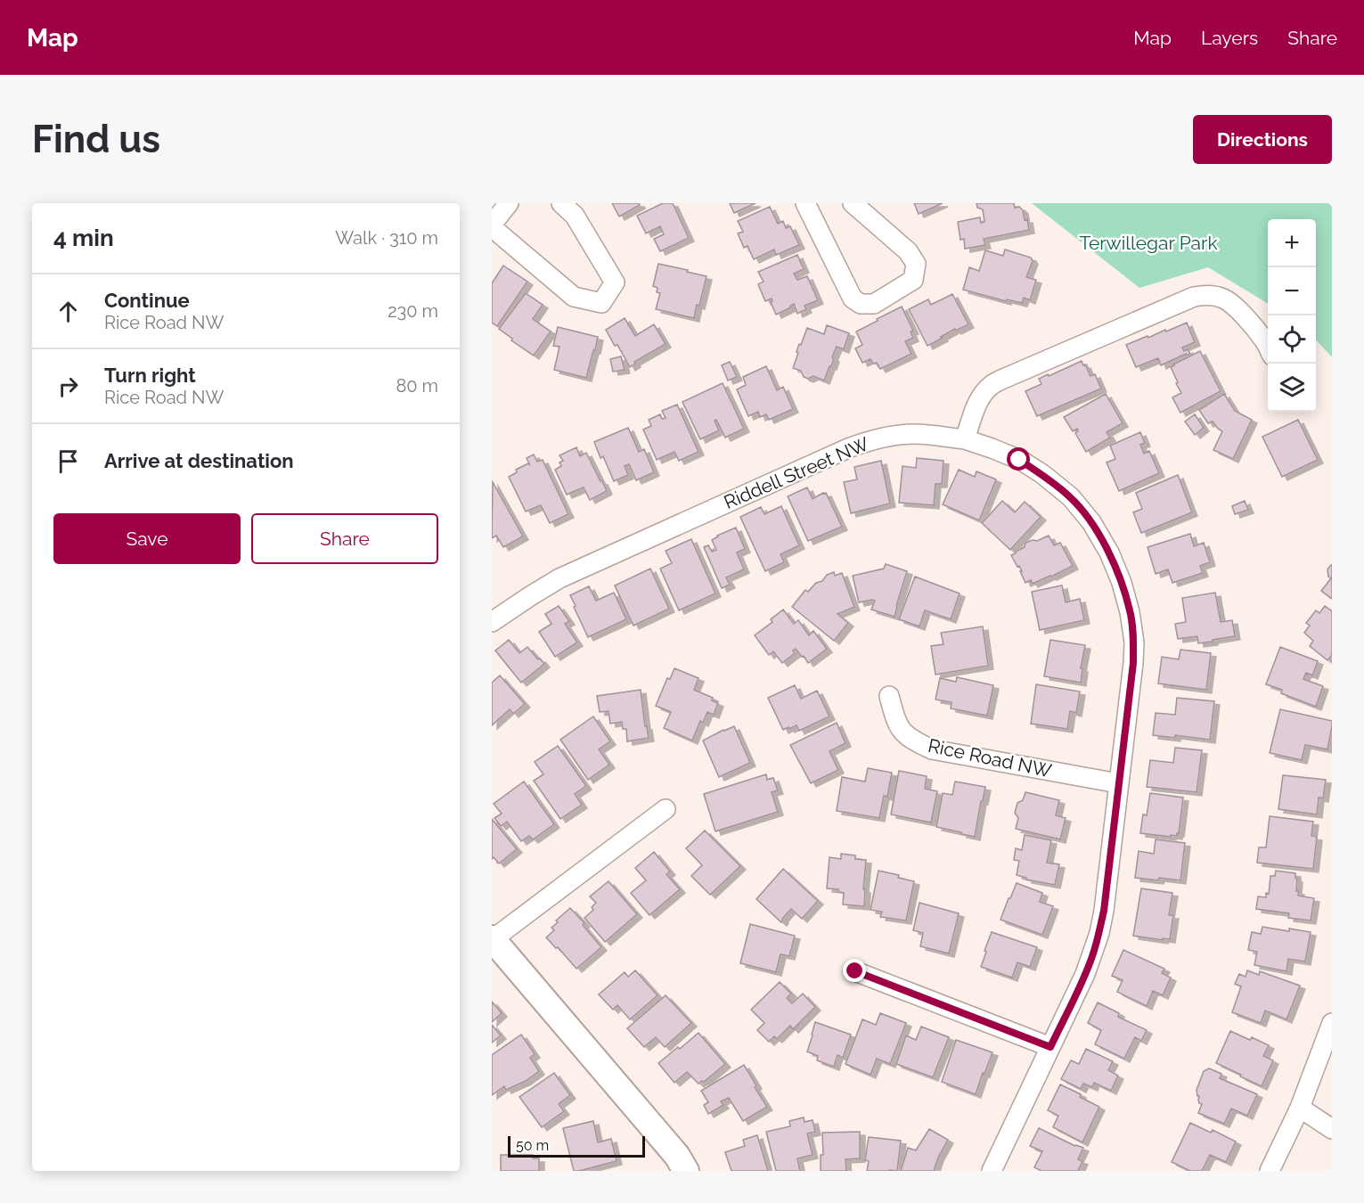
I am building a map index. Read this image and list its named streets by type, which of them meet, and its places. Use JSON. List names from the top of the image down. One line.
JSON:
{"streets":{"street":["Riddell Street NW","Rice Road NW"]},"parks":["Terwillegar Park"],"scale_bar":"50 m","page":{"header":"Map","nav":["Map","Layers","Share"],"buttons":["Directions",["Save","Share"]],"title":"Find us","heading":["4 min","Walk · 310 m"],"map_buttons":["+","−"],"list":[["Continue","Rice Road NW","230 m"],["Turn right","Rice Road NW","80 m"],"Arrive at destination"],"scale":"50 m"}}
